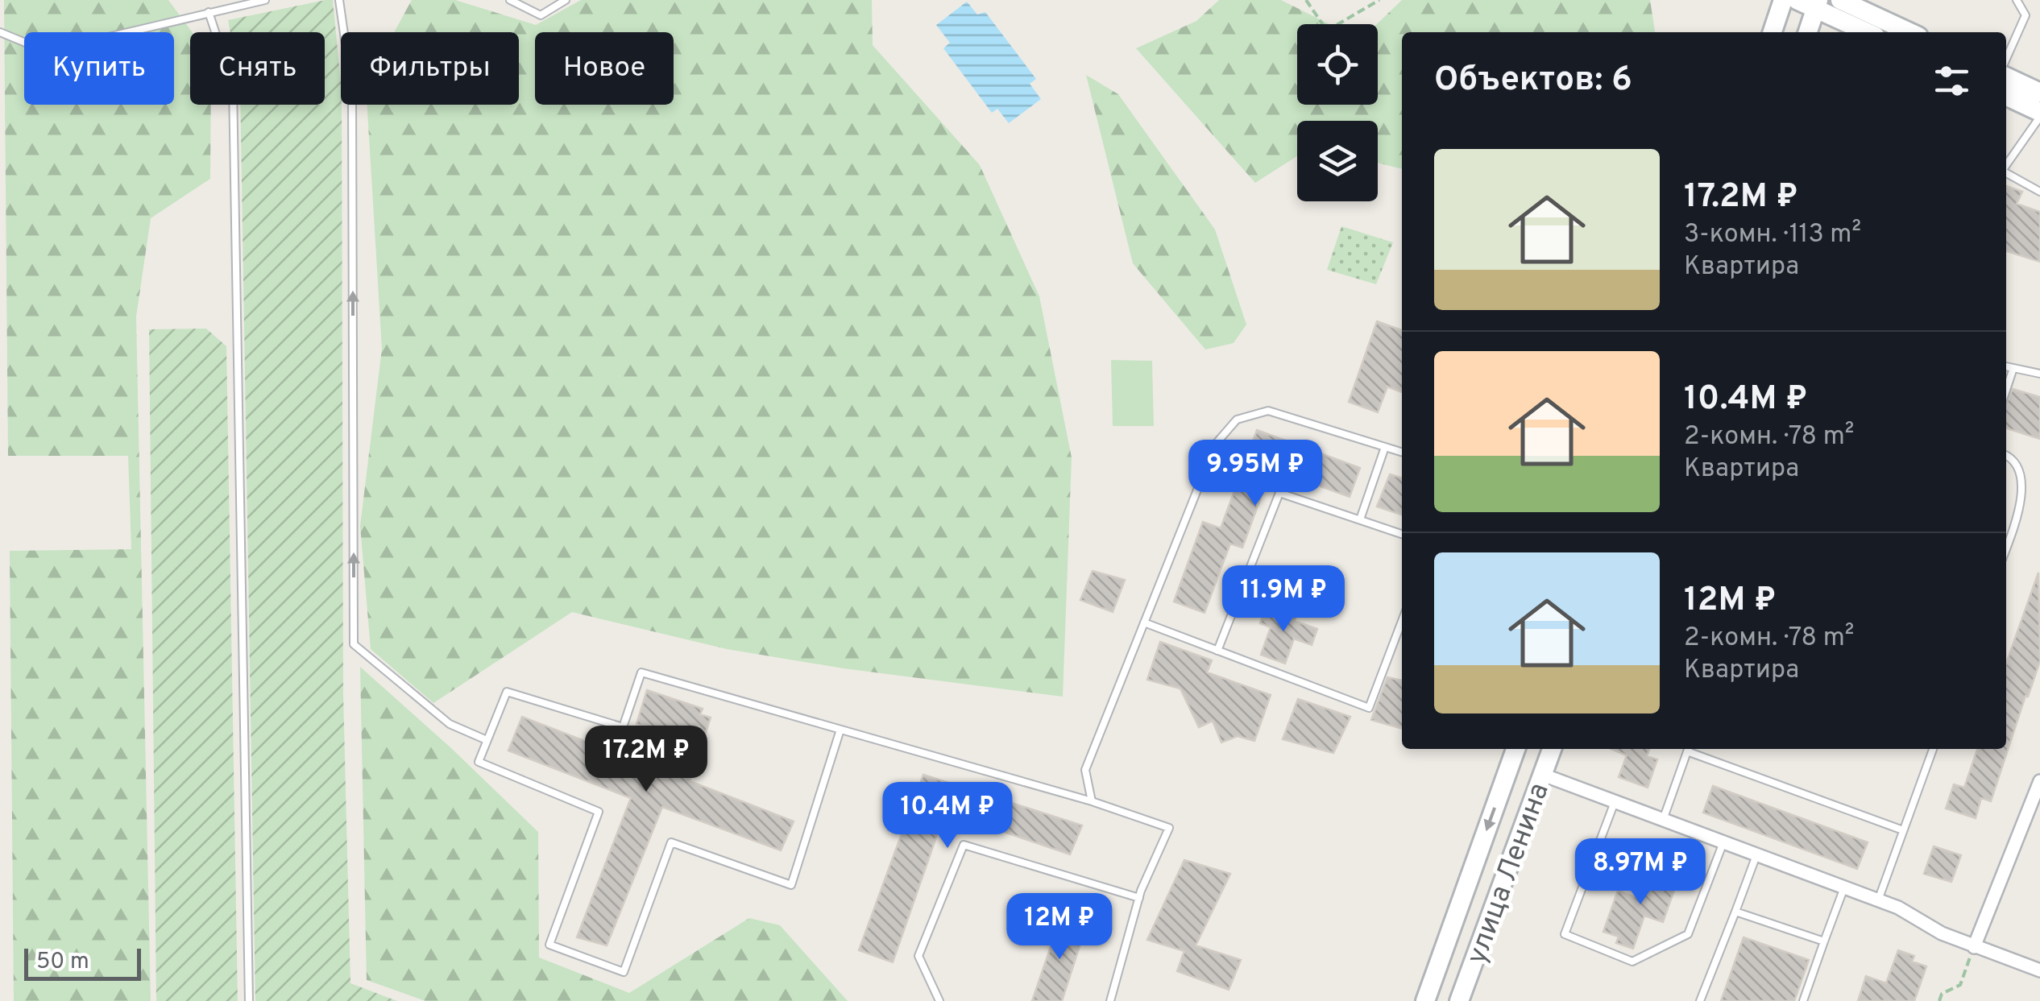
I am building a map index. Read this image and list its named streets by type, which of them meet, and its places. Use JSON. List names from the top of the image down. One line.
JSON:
{"streets":{"main road":["улица Ленина"]},"scale_bar":"50 m","page":{"chip":["Купить","Снять","Фильтры","Новое"],"heading":"Объектов: 6","list":[{"name":"17.2M ₽","note":"3-комн. · 113 m² · Квартира"},{"name":"10.4M ₽","note":"2-комн. · 78 m² · Квартира"},{"name":"12M ₽","note":"2-комн. · 78 m² · Квартира"}],"price":["9.95M ₽","11.9M ₽","17.2M ₽","10.4M ₽","8.97M ₽","12M ₽"],"scale":"50 m"}}
